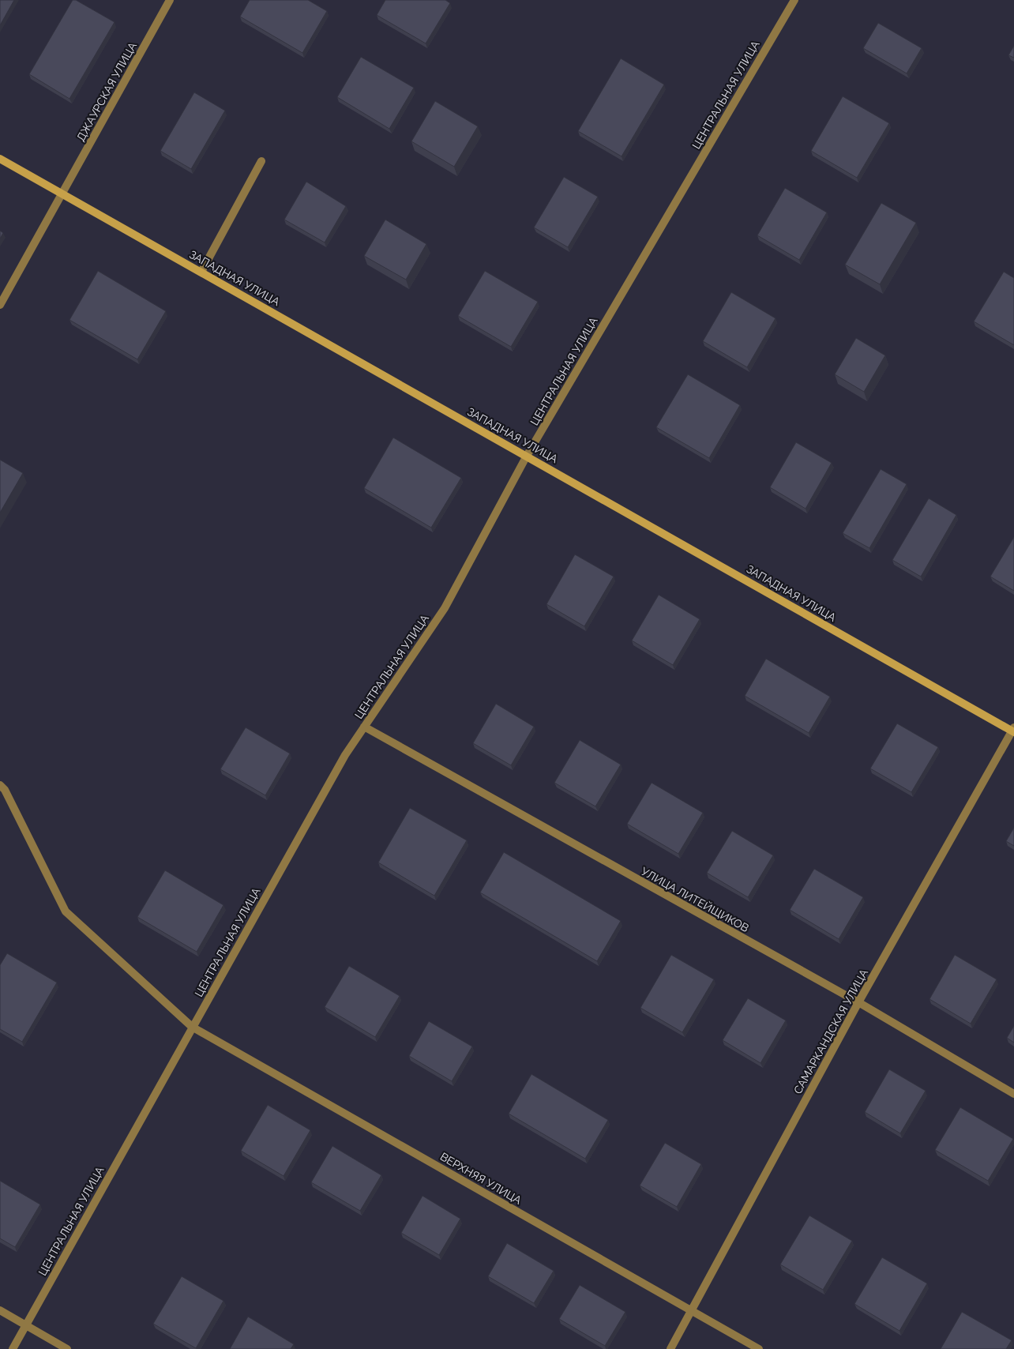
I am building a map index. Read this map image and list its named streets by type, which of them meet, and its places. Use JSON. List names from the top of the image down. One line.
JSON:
{"streets":{"main road":["ЗАПАДНАЯ УЛИЦА"],"street":["ДЖАУРСКАЯ УЛИЦА","ЦЕНТРАЛЬНАЯ УЛИЦА","УЛИЦА ЛИТЕЙЩИКОВ","САМАРКАНДСКАЯ УЛИЦА","ВЕРХНЯЯ УЛИЦА"]},"crossings":[["ДЖАУРСКАЯ УЛИЦА","ЗАПАДНАЯ УЛИЦА"],["ЦЕНТРАЛЬНАЯ УЛИЦА","ЗАПАДНАЯ УЛИЦА"],["ЦЕНТРАЛЬНАЯ УЛИЦА","УЛИЦА ЛИТЕЙЩИКОВ"],["ЦЕНТРАЛЬНАЯ УЛИЦА","ВЕРХНЯЯ УЛИЦА"],["ЗАПАДНАЯ УЛИЦА","САМАРКАНДСКАЯ УЛИЦА"],["УЛИЦА ЛИТЕЙЩИКОВ","САМАРКАНДСКАЯ УЛИЦА"],["САМАРКАНДСКАЯ УЛИЦА","ВЕРХНЯЯ УЛИЦА"]]}
